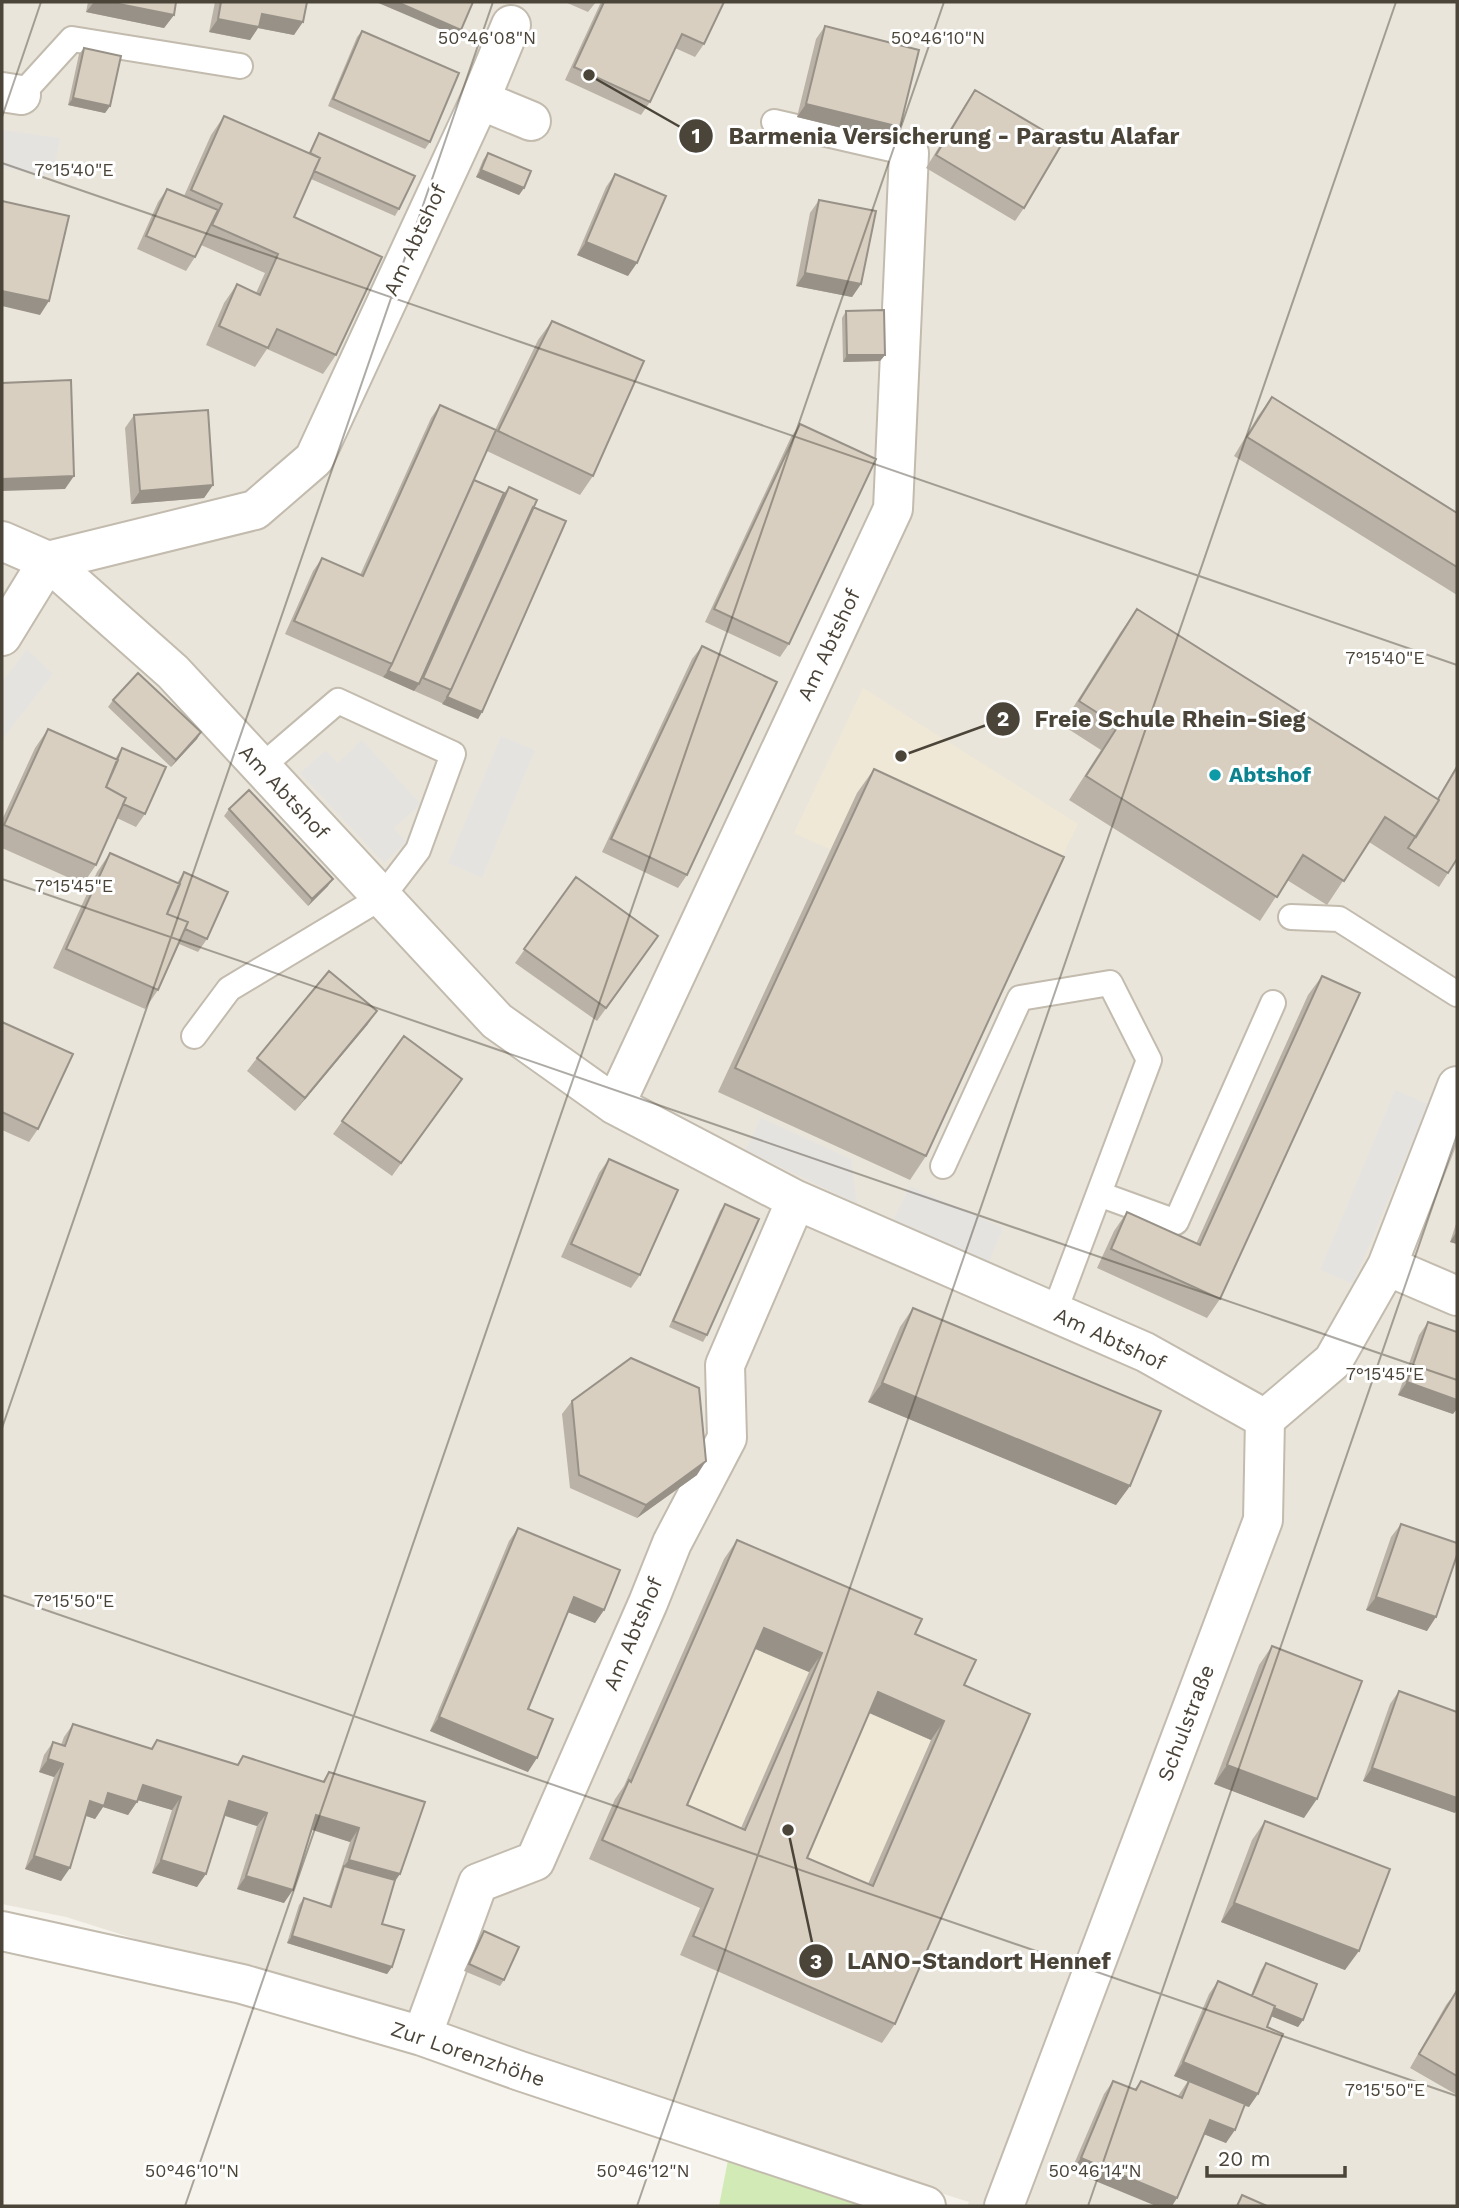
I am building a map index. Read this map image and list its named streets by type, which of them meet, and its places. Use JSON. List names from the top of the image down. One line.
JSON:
{"streets":{"street":["Am Abtshof","Schulstraße","Zur Lorenzhöhe"]},"crossings":[["Am Abtshof","Schulstraße"],["Am Abtshof","Zur Lorenzhöhe"]],"places":["Barmenia Versicherung - Parastu Alafar","Freie Schule Rhein-Sieg","Abtshof","LANO-Standort Hennef"],"scale_bar":"20 m","coordinates":["50°46'08\"N","50°46'10\"N","7°15'40\"E","7°15'45\"E","7°15'50\"E","50°46'12\"N","50°46'14\"N"]}
